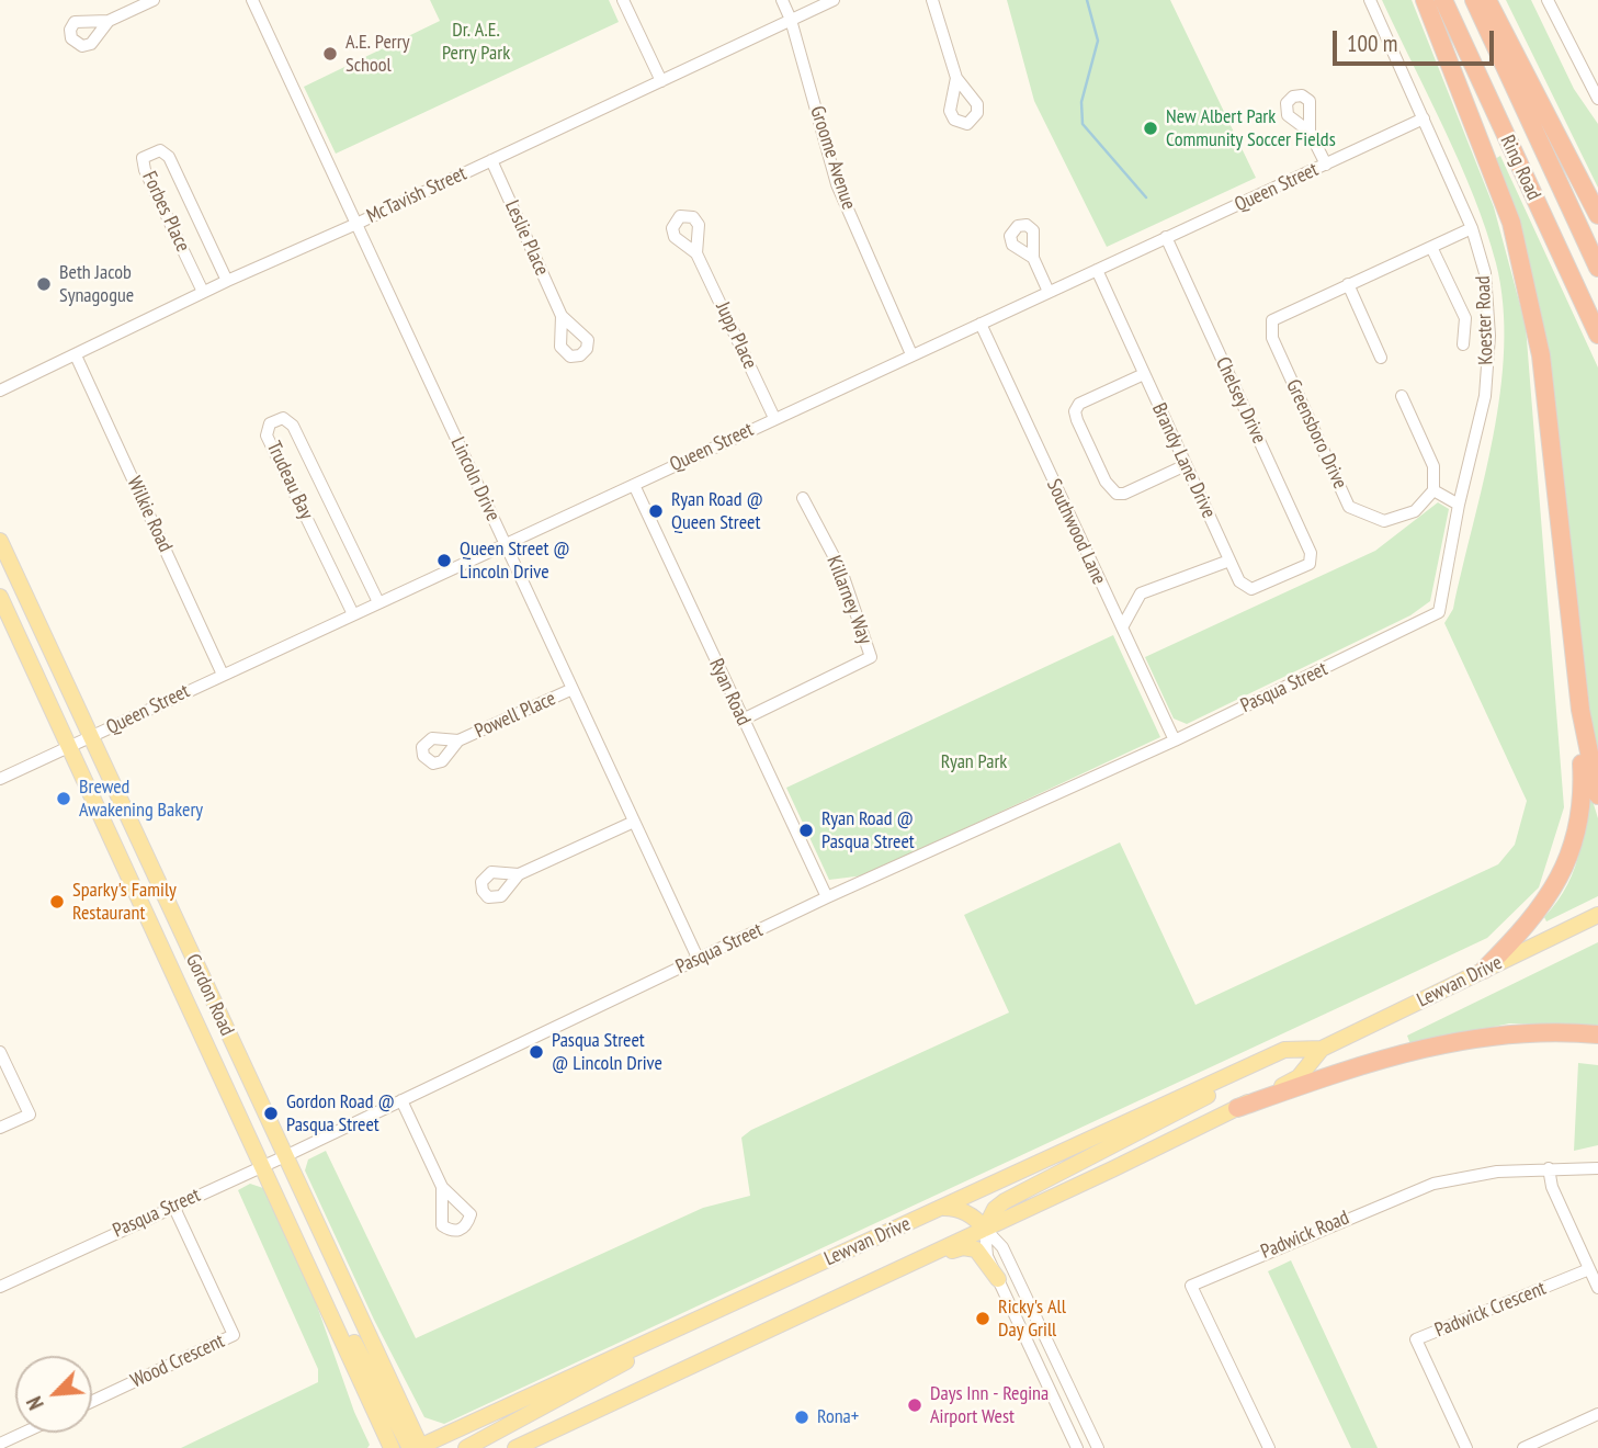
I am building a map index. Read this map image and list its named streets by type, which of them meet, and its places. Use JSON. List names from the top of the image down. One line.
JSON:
{"streets":{"highway":["Ring Road"],"main road":["Lewvan Drive","Gordon Road"],"street":["Groome Avenue","Queen Street","McTavish Street","Forbes Place","Leslie Place","Koester Road","Jupp Place","Chelsey Drive","Greensboro Drive","Brandy Lane Drive","Lincoln Drive","Trudeau Bay","Wilkie Road","Southwood Lane","Killarney Way","Pasqua Street","Ryan Road","Powell Place","Padwick Road","Padwick Crescent","Wood Crescent"]},"crossings":[["Groome Avenue","Queen Street"],["Groome Avenue","McTavish Street"],["Queen Street","Koester Road"],["Queen Street","Jupp Place"],["Queen Street","Chelsey Drive"],["Queen Street","Brandy Lane Drive"],["Queen Street","Lincoln Drive"],["Queen Street","Trudeau Bay"],["Queen Street","Wilkie Road"],["Queen Street","Southwood Lane"],["Queen Street","Ryan Road"],["Queen Street","Gordon Road"],["McTavish Street","Forbes Place"],["McTavish Street","Leslie Place"],["McTavish Street","Lincoln Drive"],["McTavish Street","Wilkie Road"],["Koester Road","Greensboro Drive"],["Koester Road","Pasqua Street"],["Chelsey Drive","Brandy Lane Drive"],["Lincoln Drive","Pasqua Street"],["Lincoln Drive","Powell Place"],["Southwood Lane","Pasqua Street"],["Killarney Way","Ryan Road"],["Pasqua Street","Ryan Road"],["Pasqua Street","Gordon Road"],["Pasqua Street","Wood Crescent"],["Lewvan Drive","Gordon Road"]],"parks":["Dr. A.E. Perry Park","Ryan Park"],"places":["A.E. Perry School","New Albert Park Community Soccer Fields","Beth Jacob Synagogue","Ryan Road @ Queen Street","Queen Street @ Lincoln Drive","Brewed Awakening Bakery","Ryan Road @ Pasqua Street","Sparky's Family Restaurant","Pasqua Street @ Lincoln Drive","Gordon Road @ Pasqua Street","Ricky's All Day Grill","Days Inn - Regina Airport West","Rona+"],"scale_bar":"100 m","north":"bottom left"}
